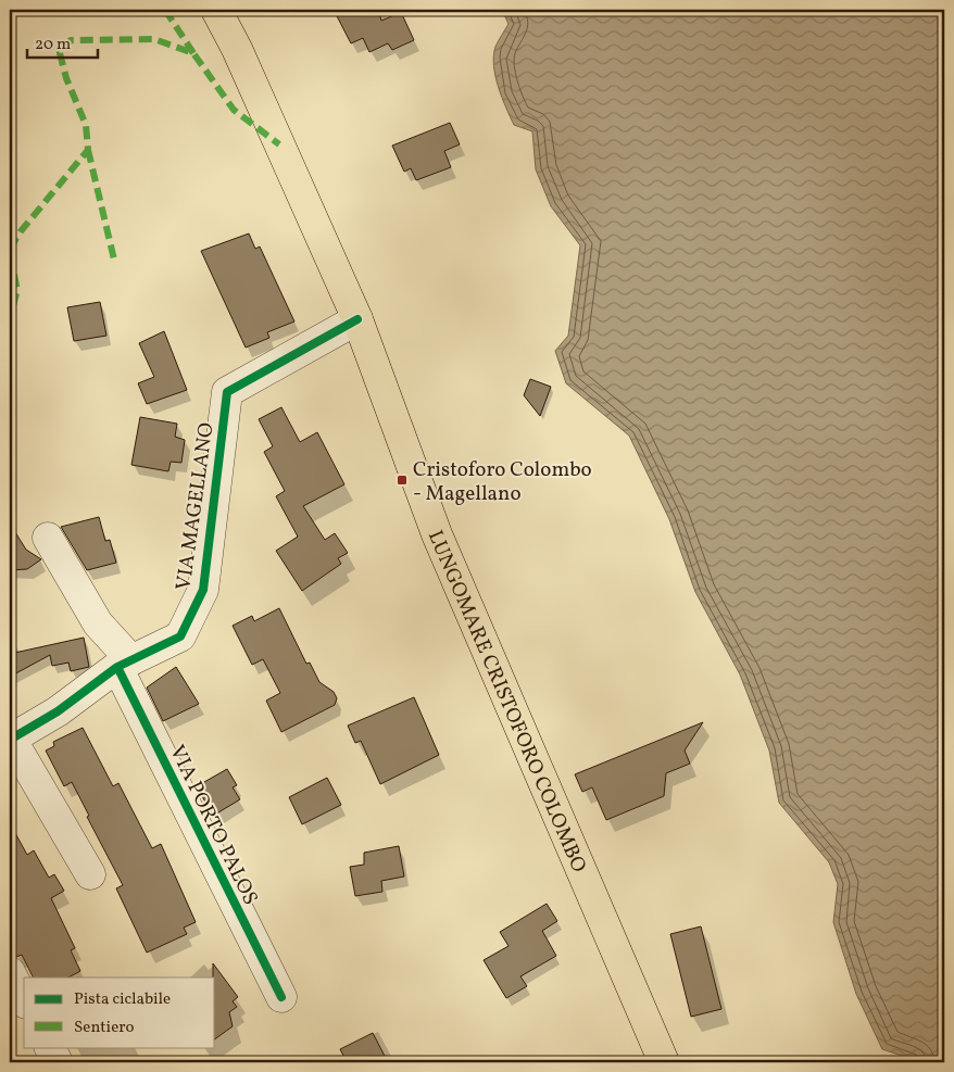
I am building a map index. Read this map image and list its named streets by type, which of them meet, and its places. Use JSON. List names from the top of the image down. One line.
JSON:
{"streets":{"main road":["LUNGOMARE CRISTOFORO COLOMBO"],"street":["VIA MAGELLANO","VIA PORTO PALOS"]},"crossings":[["VIA MAGELLANO","LUNGOMARE CRISTOFORO COLOMBO"],["VIA MAGELLANO","VIA PORTO PALOS"]],"places":{"transit":["Cristoforo Colombo - Magellano"]},"legend":["Pista ciclabile","Sentiero"],"scale_bar":"20 m"}
